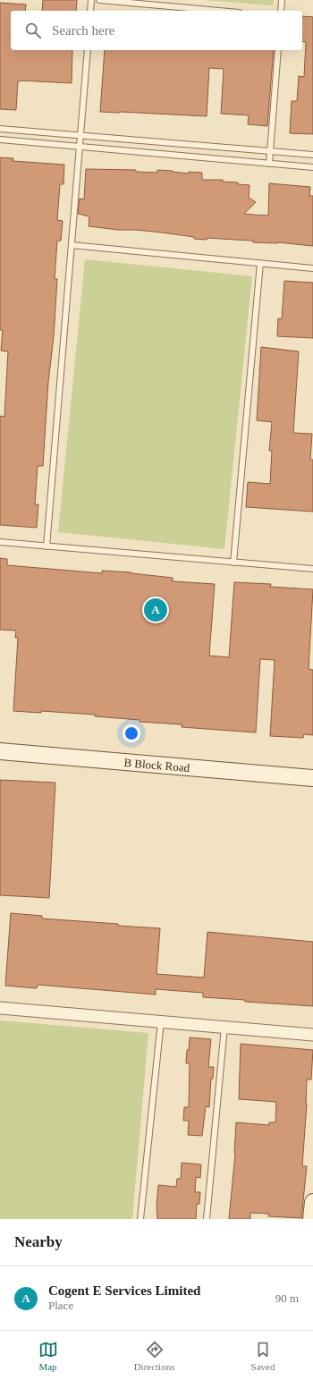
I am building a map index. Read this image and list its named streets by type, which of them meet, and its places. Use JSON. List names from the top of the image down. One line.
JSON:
{"streets":{"street":["B Block Road"]},"page":{"search":"Search here","pins":"A","heading":"Nearby","list":[{"mark":"A","name":"Cogent E Services Limited","note":"Place","value":"90 m"}],"nav":["Map","Directions","Saved"]}}
